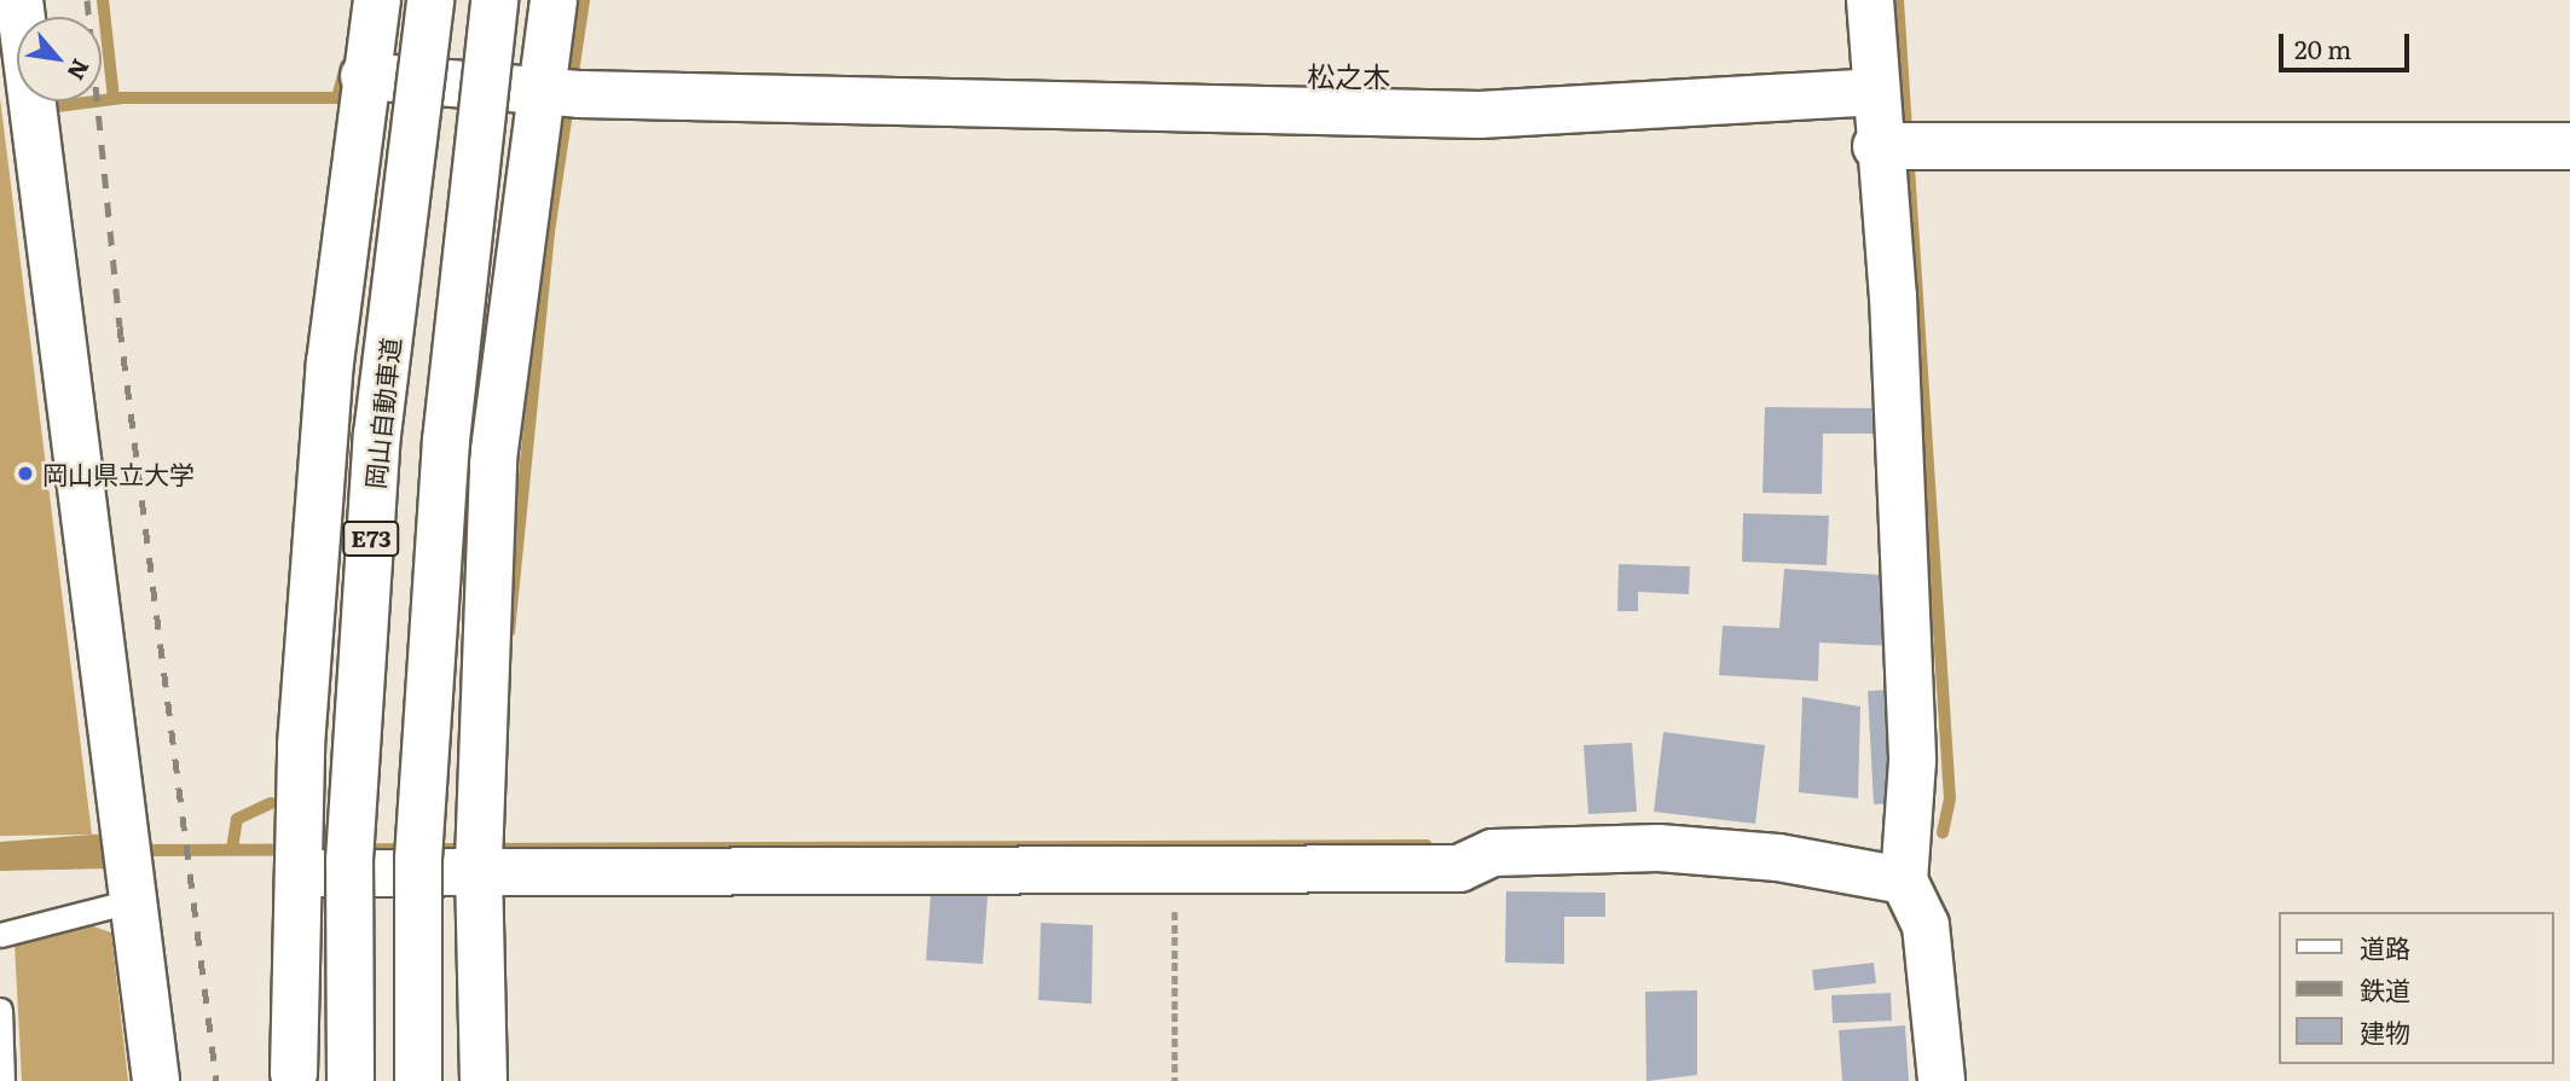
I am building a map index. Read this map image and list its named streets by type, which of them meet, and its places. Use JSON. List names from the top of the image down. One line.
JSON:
{"streets":{"main road":["岡山自動車道","E73"]},"districts":["松之木"],"places":["岡山県立大学"],"legend":["道路","鉄道","建物"],"scale_bar":"20 m","north":"bottom right"}
